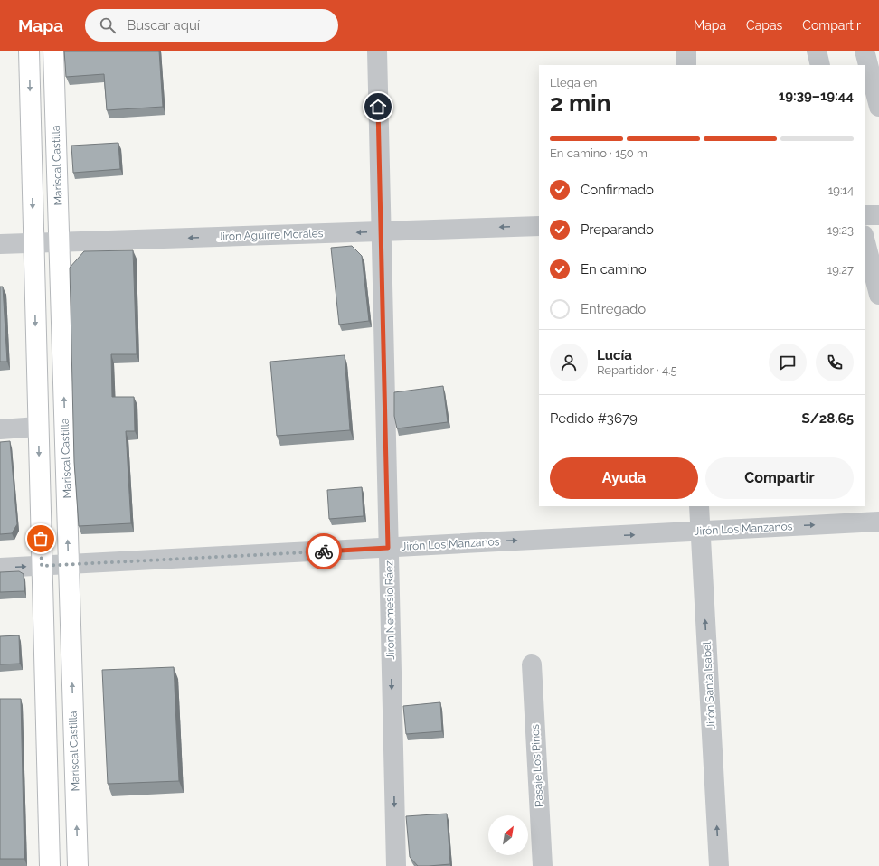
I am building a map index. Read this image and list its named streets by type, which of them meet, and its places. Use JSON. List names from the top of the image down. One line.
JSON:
{"streets":{"highway":["Mariscal Castilla"],"street":["Jirón Aguirre Morales","Jirón Los Manzanos","Jirón Nemesio Ráez","Jirón Santa Isabel","Pasaje Los Pinos"]},"crossings":[["Mariscal Castilla","Jirón Aguirre Morales"],["Mariscal Castilla","Jirón Los Manzanos"],["Jirón Aguirre Morales","Jirón Nemesio Ráez"],["Jirón Los Manzanos","Jirón Nemesio Ráez"],["Jirón Los Manzanos","Jirón Santa Isabel"]],"one_way":["Jirón Aguirre Morales","Jirón Los Manzanos","Jirón Nemesio Ráez","Jirón Santa Isabel"],"north":"top right","page":{"header":"Mapa","search":"Buscar aquí","nav":["Mapa","Capas","Compartir"],"heading":["2 min","Llega en","19:39–19:44"],"panel":["Lucía","Repartidor · 4.5","Pedido #3679","S/28.65"],"bar":"En camino · 150 m","list":[["Confirmado","19:14"],["Preparando","19:23"],["En camino","19:27"],"Entregado"],"buttons":["Ayuda","Compartir"]}}
